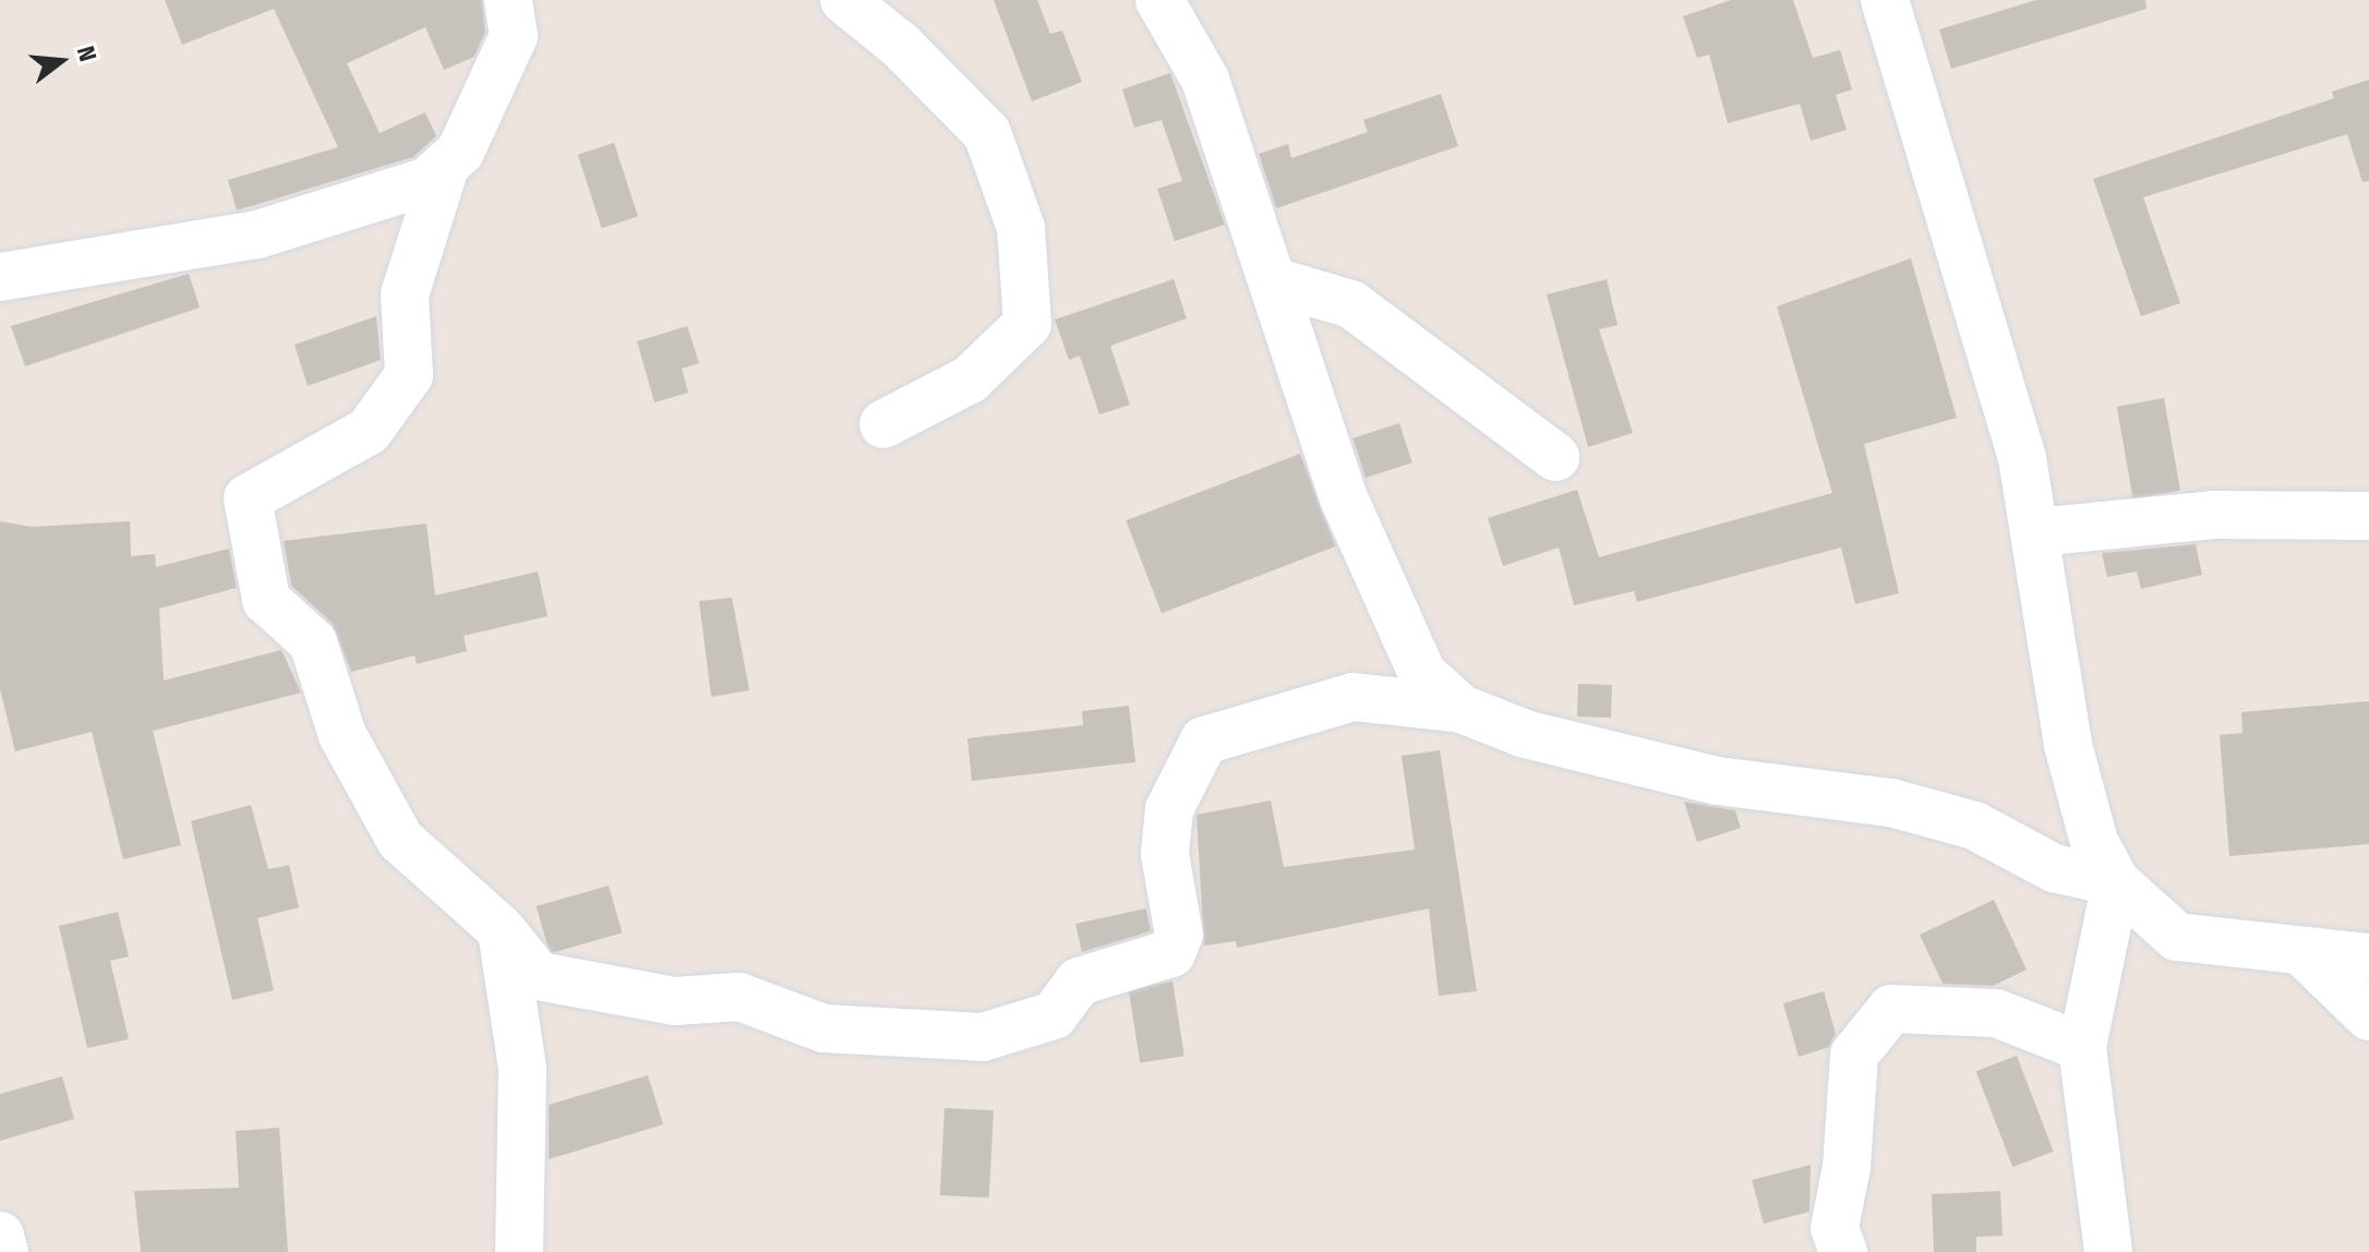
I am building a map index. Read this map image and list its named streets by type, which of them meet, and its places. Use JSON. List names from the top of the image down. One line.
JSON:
{"north":"right"}
